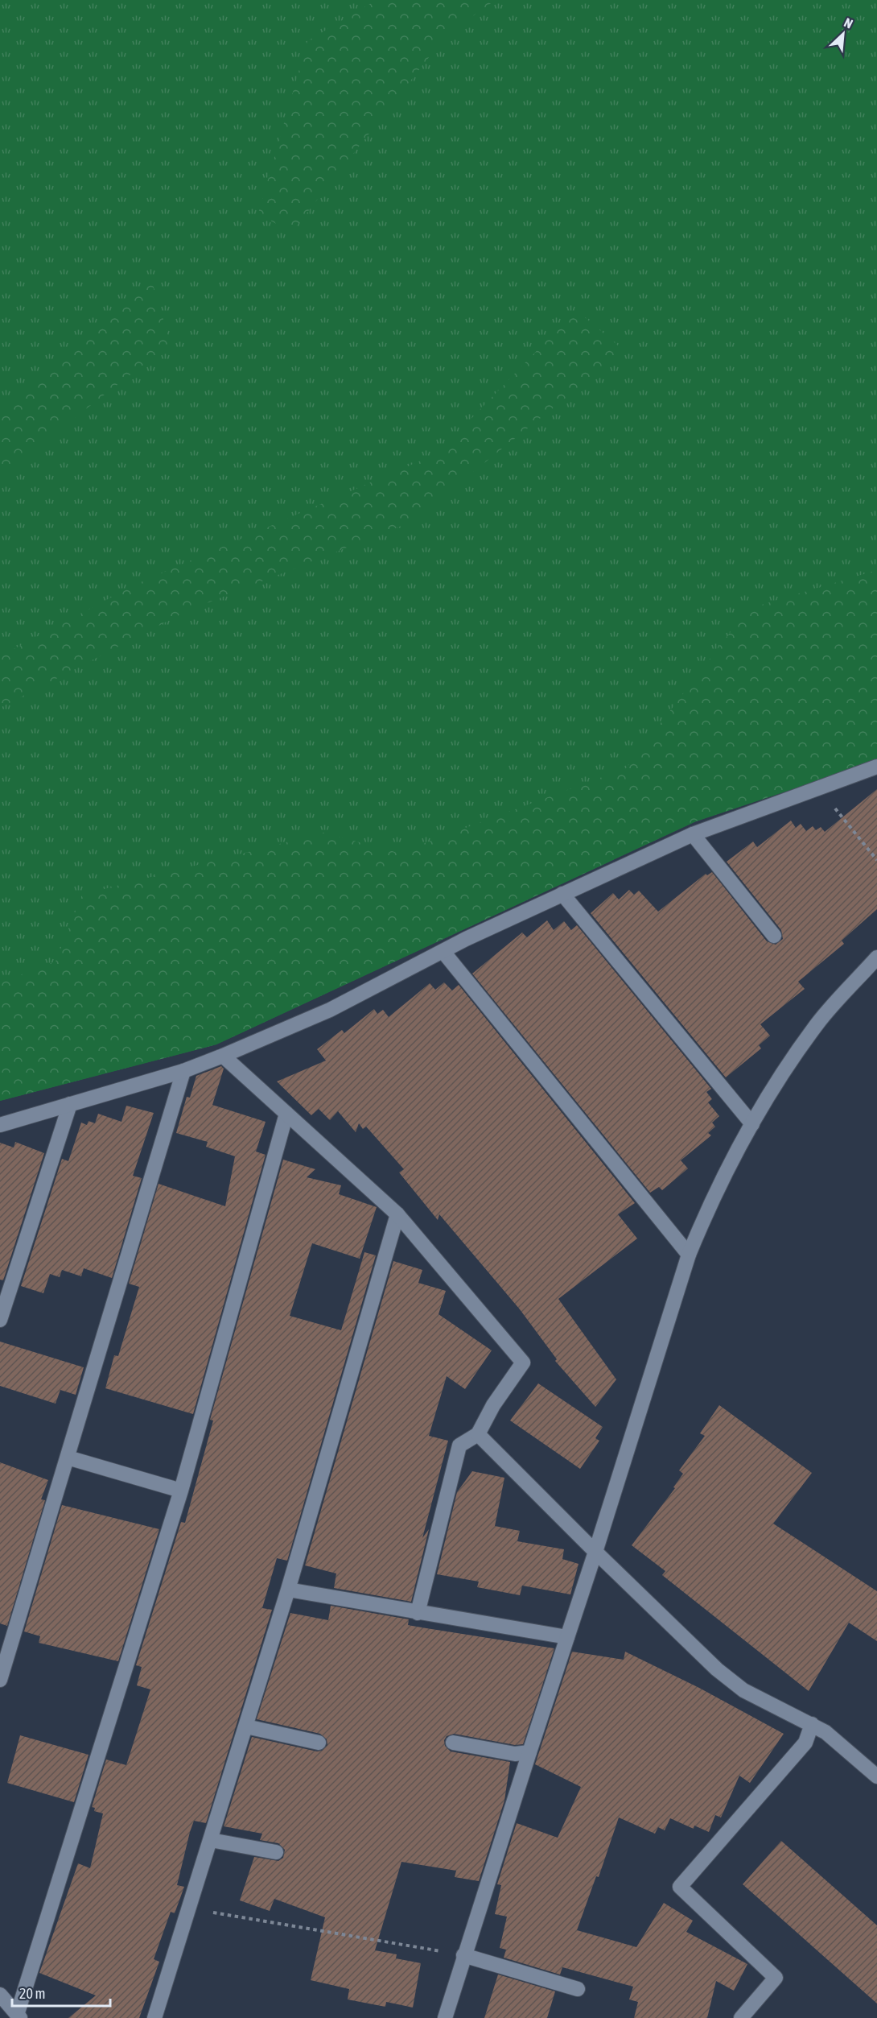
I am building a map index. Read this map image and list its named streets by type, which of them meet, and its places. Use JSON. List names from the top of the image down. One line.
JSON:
{"scale_bar":"20 m","north":"top right"}
